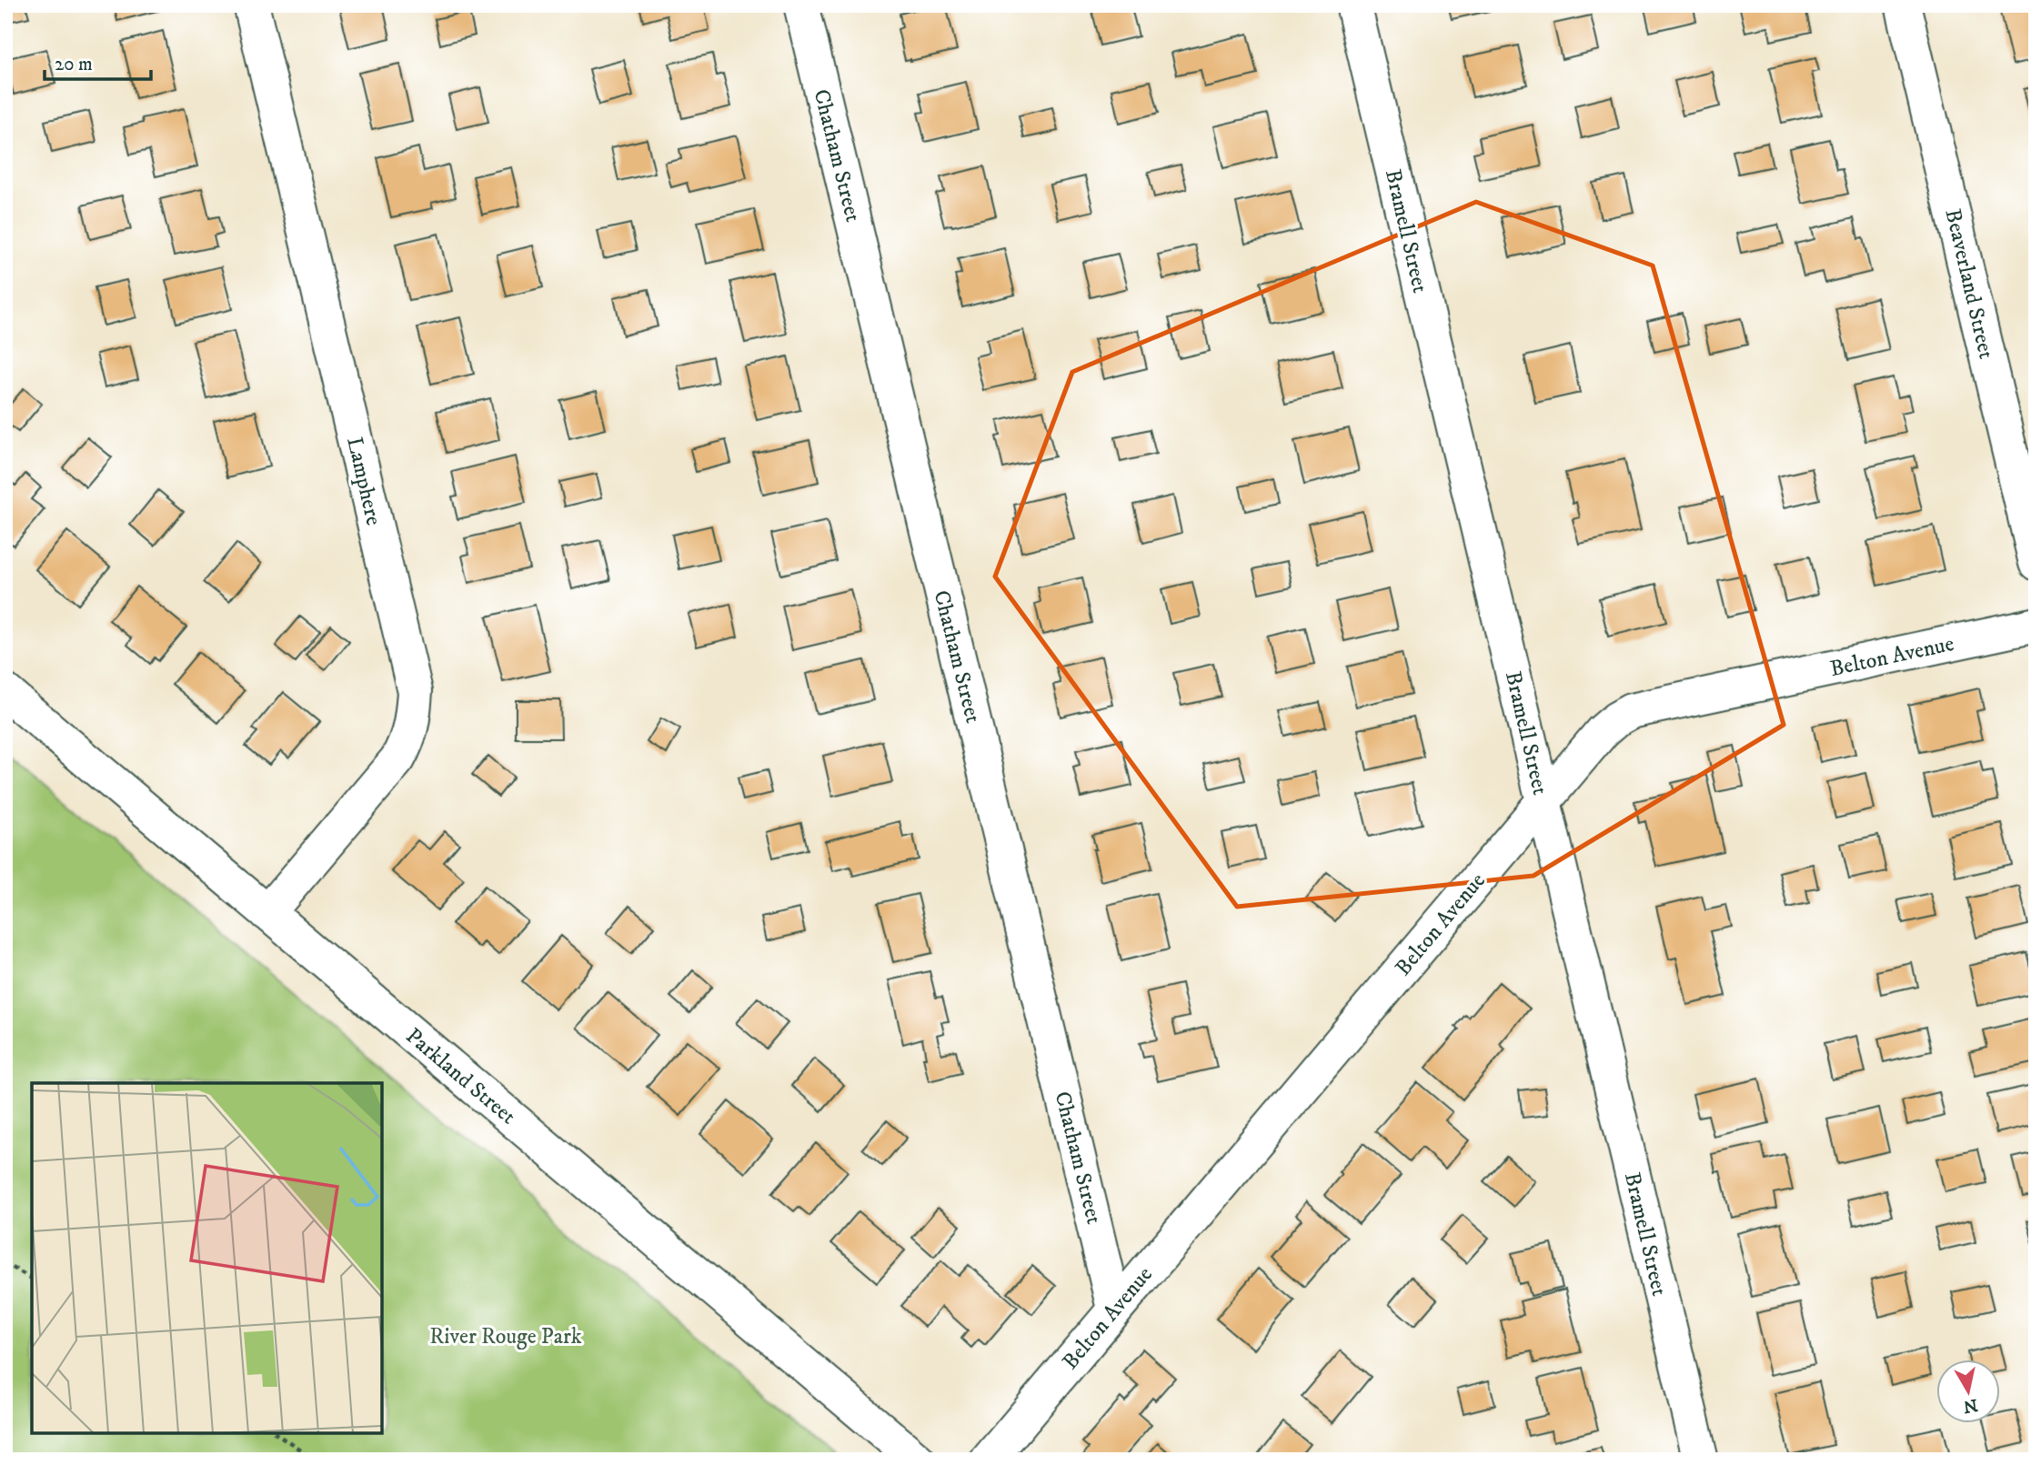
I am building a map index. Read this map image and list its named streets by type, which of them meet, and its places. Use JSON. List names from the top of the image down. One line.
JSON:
{"streets":{"street":["Chatham Street","Bramell Street","Beaverland Street","Lamphere","Belton Avenue","Parkland Street"]},"crossings":[["Chatham Street","Belton Avenue"],["Bramell Street","Belton Avenue"],["Lamphere","Parkland Street"]],"parks":["River Rouge Park"],"scale_bar":"20 m","north":"bottom"}
